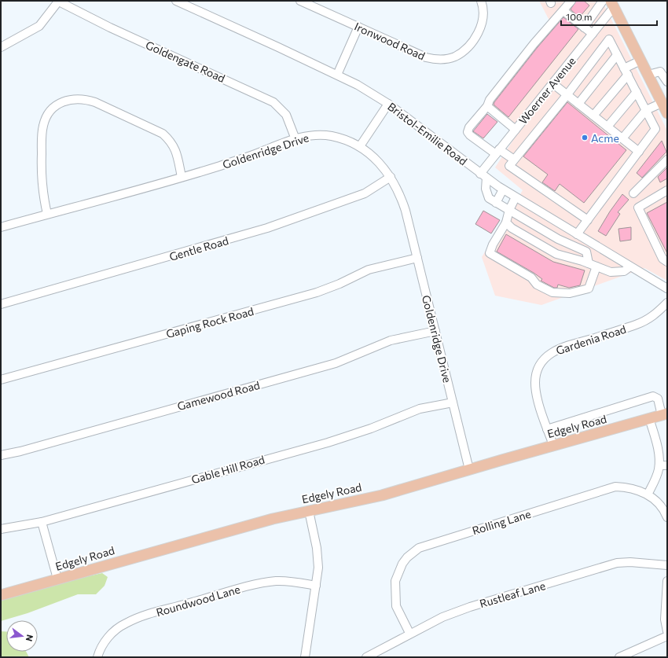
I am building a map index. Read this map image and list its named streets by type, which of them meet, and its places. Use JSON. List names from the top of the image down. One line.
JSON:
{"streets":{"main road":["Edgely Road"],"street":["Ironwood Road","Goldengate Road","Woerner Avenue","Bristol-Emilie Road","Goldenridge Drive","Gentle Road","Gaping Rock Road","Gardenia Road","Gamewood Road","Gable Hill Road","Rolling Lane","Rustleaf Lane","Roundwood Lane"]},"crossings":[["Goldengate Road","Goldenridge Drive"],["Woerner Avenue","Bristol-Emilie Road"],["Goldenridge Drive","Gentle Road"],["Goldenridge Drive","Gaping Rock Road"],["Goldenridge Drive","Gamewood Road"],["Goldenridge Drive","Edgely Road"],["Goldenridge Drive","Gable Hill Road"],["Gardenia Road","Edgely Road"],["Rolling Lane","Rustleaf Lane"]],"places":["Acme"],"scale_bar":"100 m","north":"right"}
